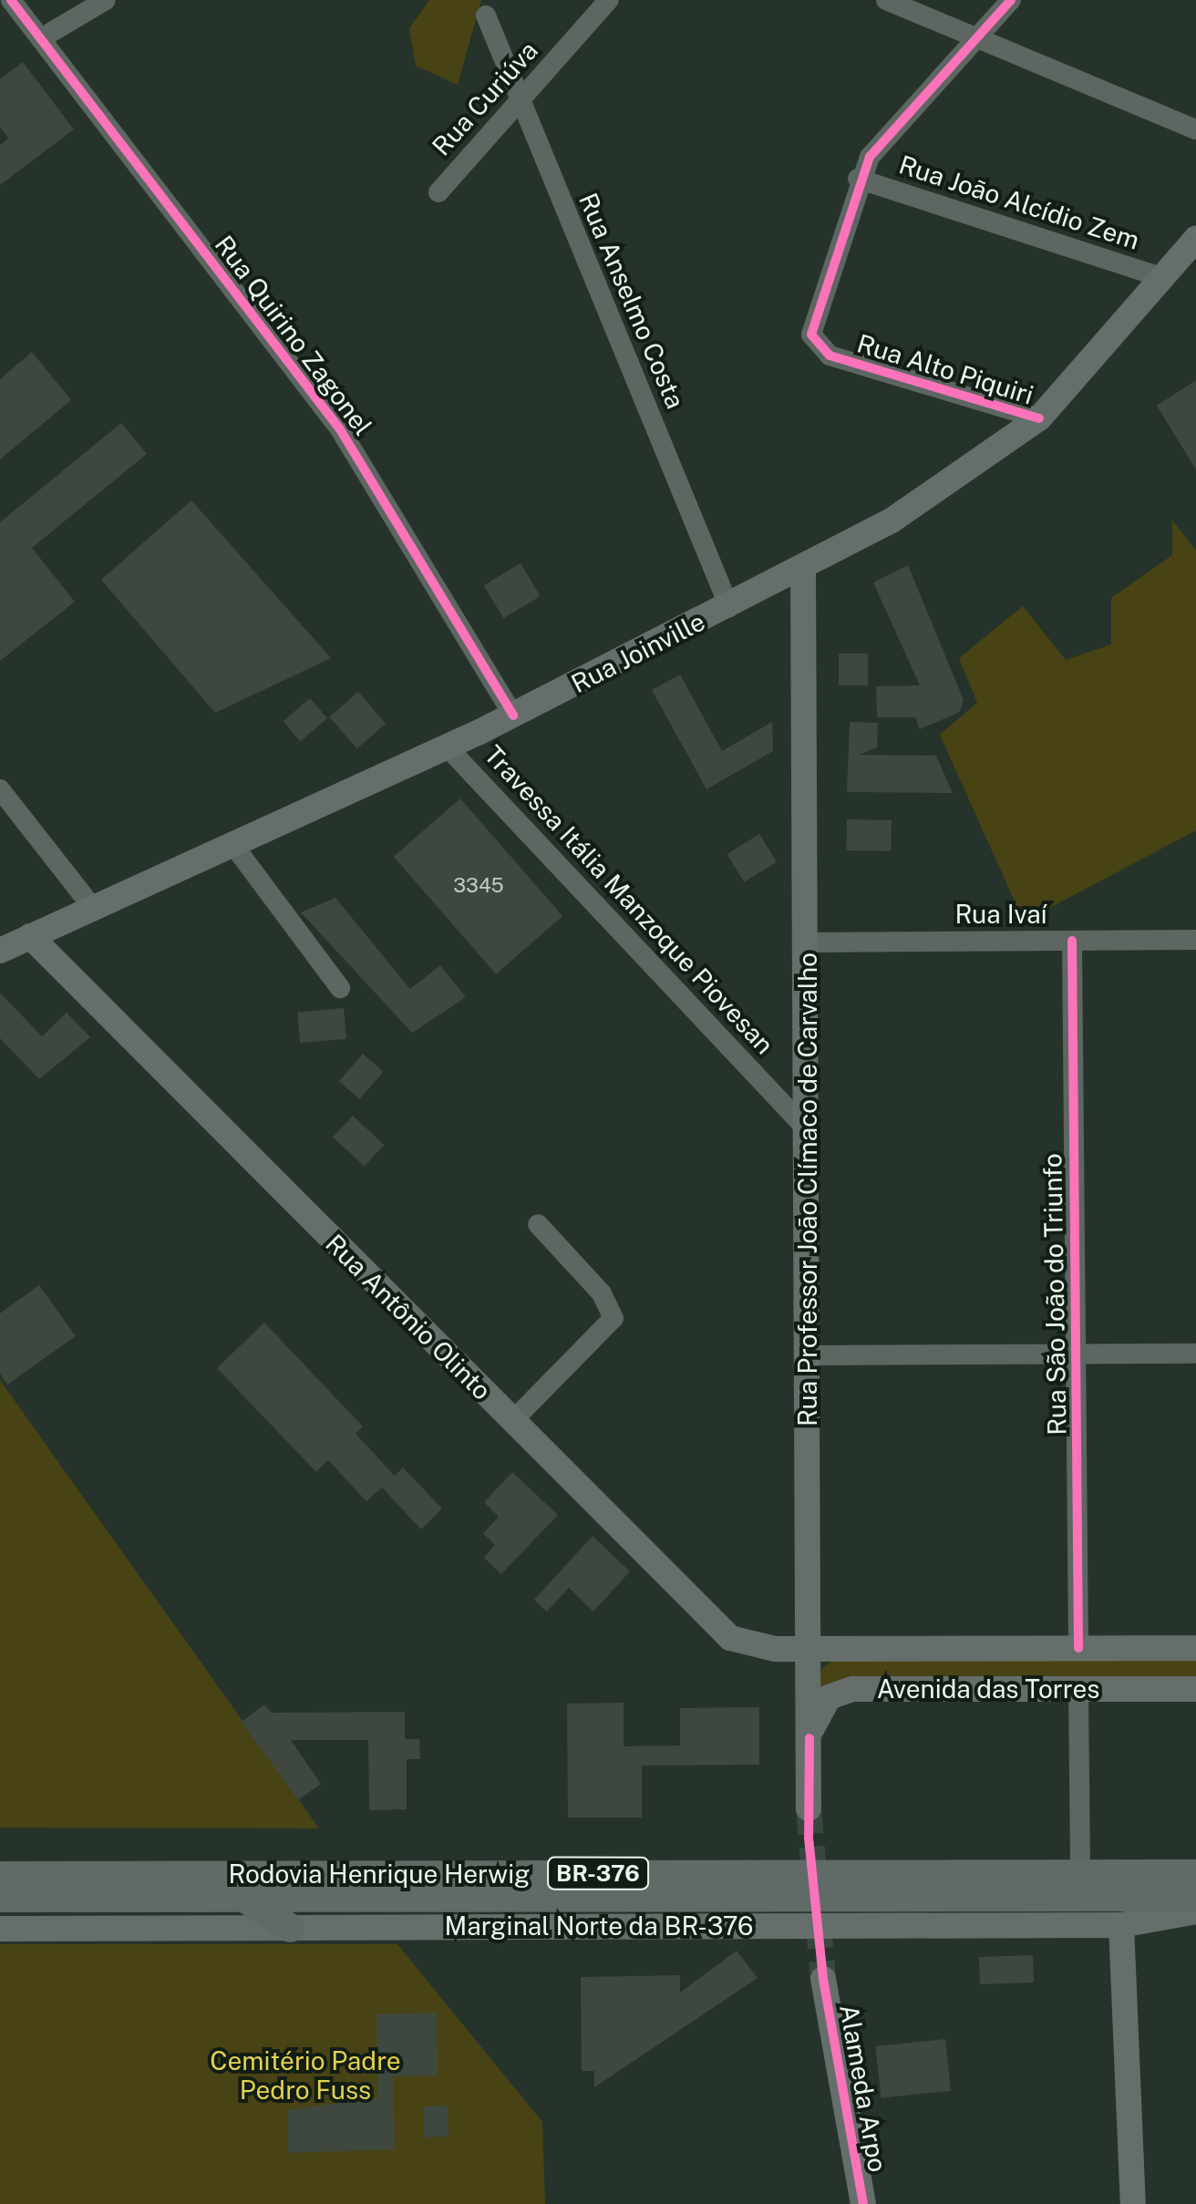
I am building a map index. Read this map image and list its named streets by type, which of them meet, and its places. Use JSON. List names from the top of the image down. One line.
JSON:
{"streets":{"highway":["BR-376","Rodovia Henrique Herwig"],"main road":["Rua Joinville","Rua Professor João Clímaco de Carvalho","Rua Antônio Olinto","Avenida das Torres","Marginal Norte da BR-376","Alameda Arpo"],"street":["Rua Curiúva","Rua João Alcídio Zem","Rua Anselmo Costa","Rua Quirino Zagonel","Rua Alto Piquiri","Travessa Itália Manzoque Piovesan","Rua Ivaí","Rua São João do Triunfo"]},"crossings":[["Rua Curiúva","Rua Anselmo Costa"],["Rua João Alcídio Zem","Rua Alto Piquiri"],["Rua João Alcídio Zem","Rua Joinville"],["Rua Anselmo Costa","Rua Joinville"],["Rua Quirino Zagonel","Rua Joinville"],["Rua Alto Piquiri","Rua Joinville"],["Rua Joinville","Travessa Itália Manzoque Piovesan"],["Rua Joinville","Rua Professor João Clímaco de Carvalho"],["Rua Joinville","Rua Antônio Olinto"],["Travessa Itália Manzoque Piovesan","Rua Professor João Clímaco de Carvalho"],["Rua Ivaí","Rua Professor João Clímaco de Carvalho"],["Rua Ivaí","Rua São João do Triunfo"],["Rua Professor João Clímaco de Carvalho","Rua Antônio Olinto"],["Rua Professor João Clímaco de Carvalho","Avenida das Torres"],["Rua São João do Triunfo","Avenida das Torres"],["Rua Antônio Olinto","Avenida das Torres"]],"parks":["Cemitério Padre Pedro Fuss"],"house_numbers":["3345"]}
